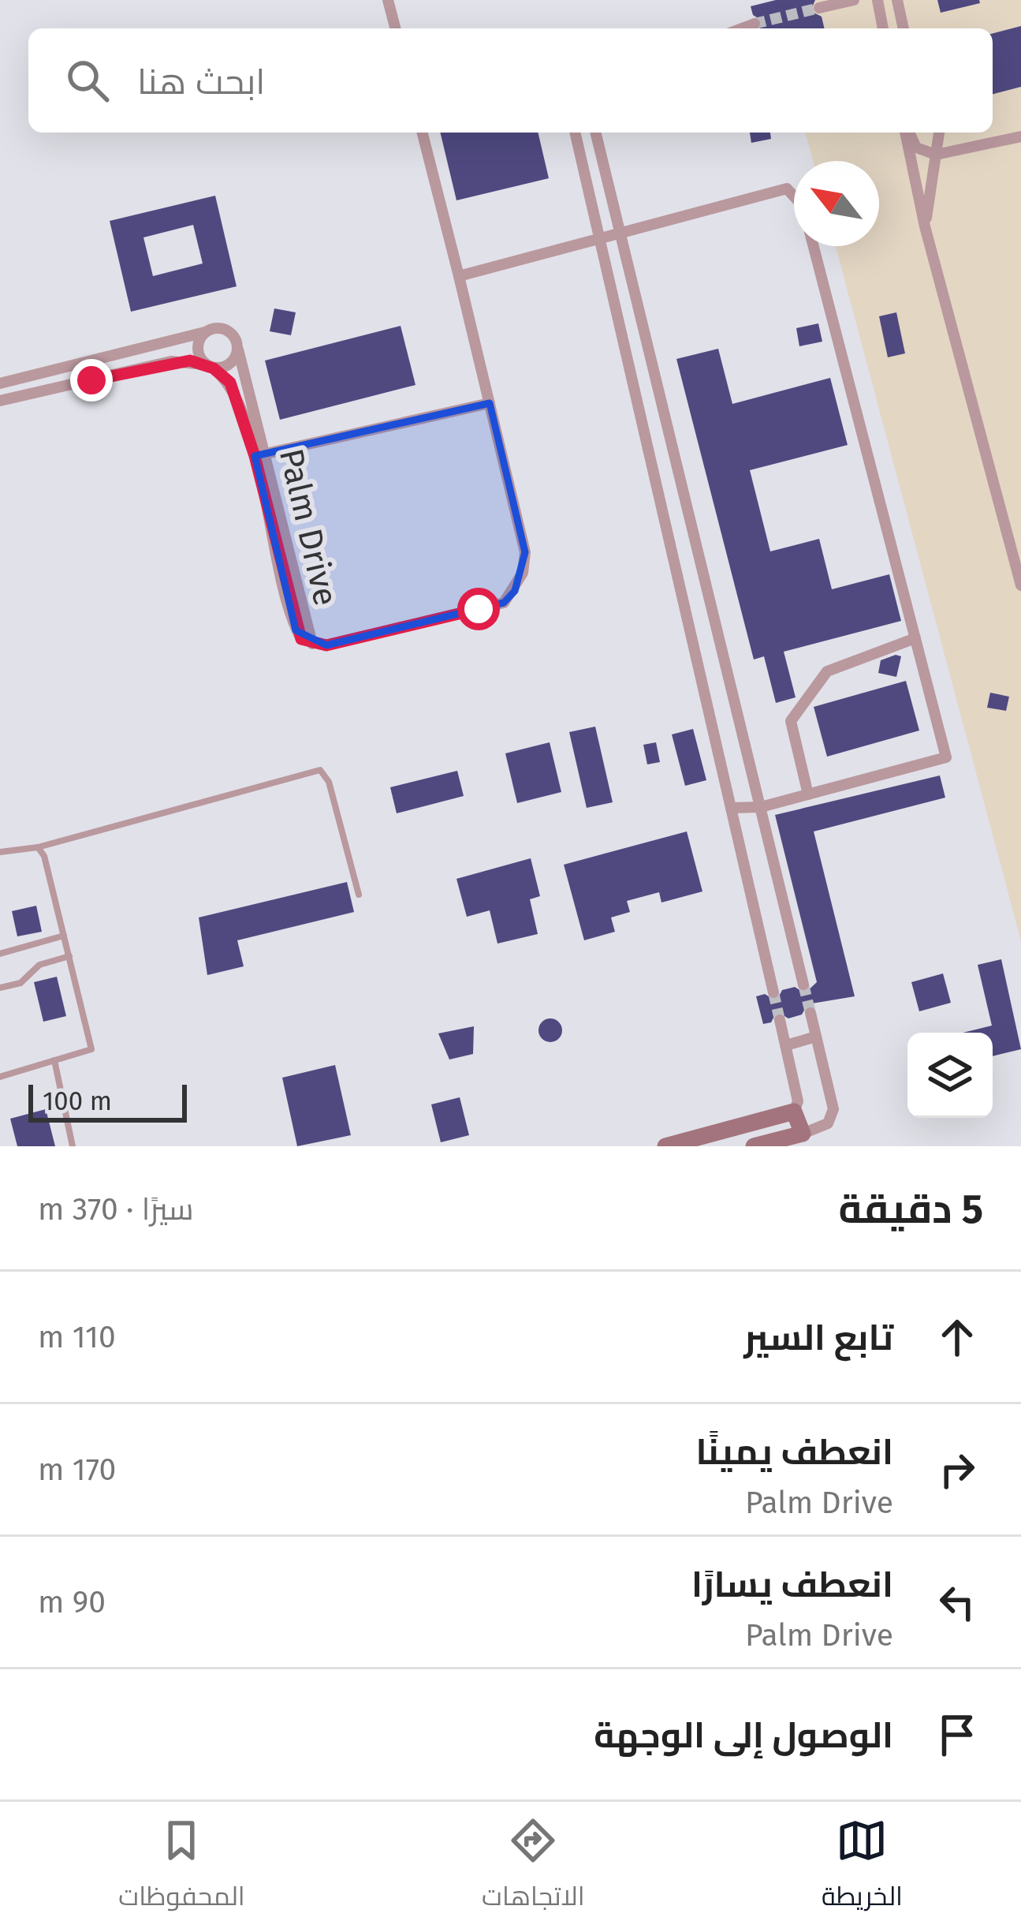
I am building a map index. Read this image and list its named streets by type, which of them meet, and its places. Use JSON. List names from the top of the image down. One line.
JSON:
{"streets":{"street":["Palm Drive"]},"scale_bar":"100 m","north":"top left","page":{"search":"ابحث هنا","scale":"100 m","heading":["5 دقيقة","سيرًا · 370 m"],"list":[["تابع السير","110 m"],["انعطف يمينًا","Palm Drive","170 m"],["انعطف يسارًا","Palm Drive","90 m"],"الوصول إلى الوجهة"],"nav":["الخريطة","الاتجاهات","المحفوظات"]}}
